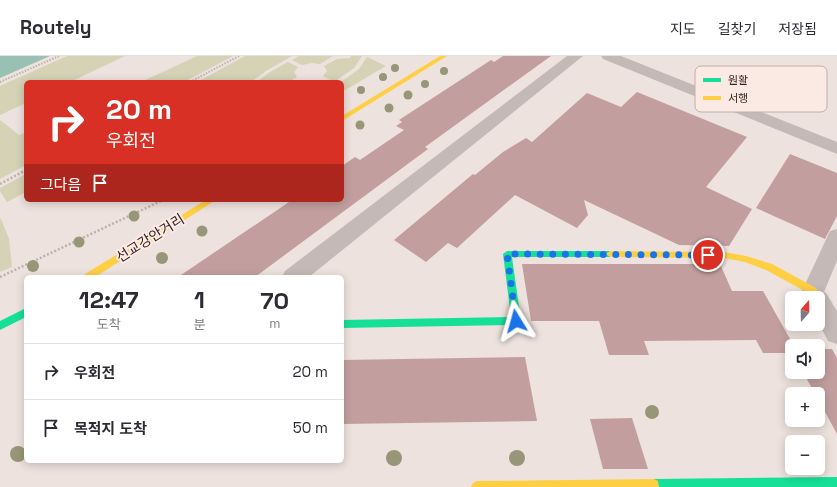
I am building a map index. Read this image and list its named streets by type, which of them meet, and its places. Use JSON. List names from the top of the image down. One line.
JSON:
{"streets":{"street":["선교강안거리"]},"legend":["원활","서행"],"north":"top","page":{"header":"Routely","nav":["지도","길찾기","저장됨"],"turn":["20 m","우회전"],"then":"그다음","eta":["12:47","도착","1","분","70","m"],"map_buttons":["+","−"],"list":[{"name":"우회전","value":"20 m"},{"name":"목적지 도착","value":"50 m"}]}}
